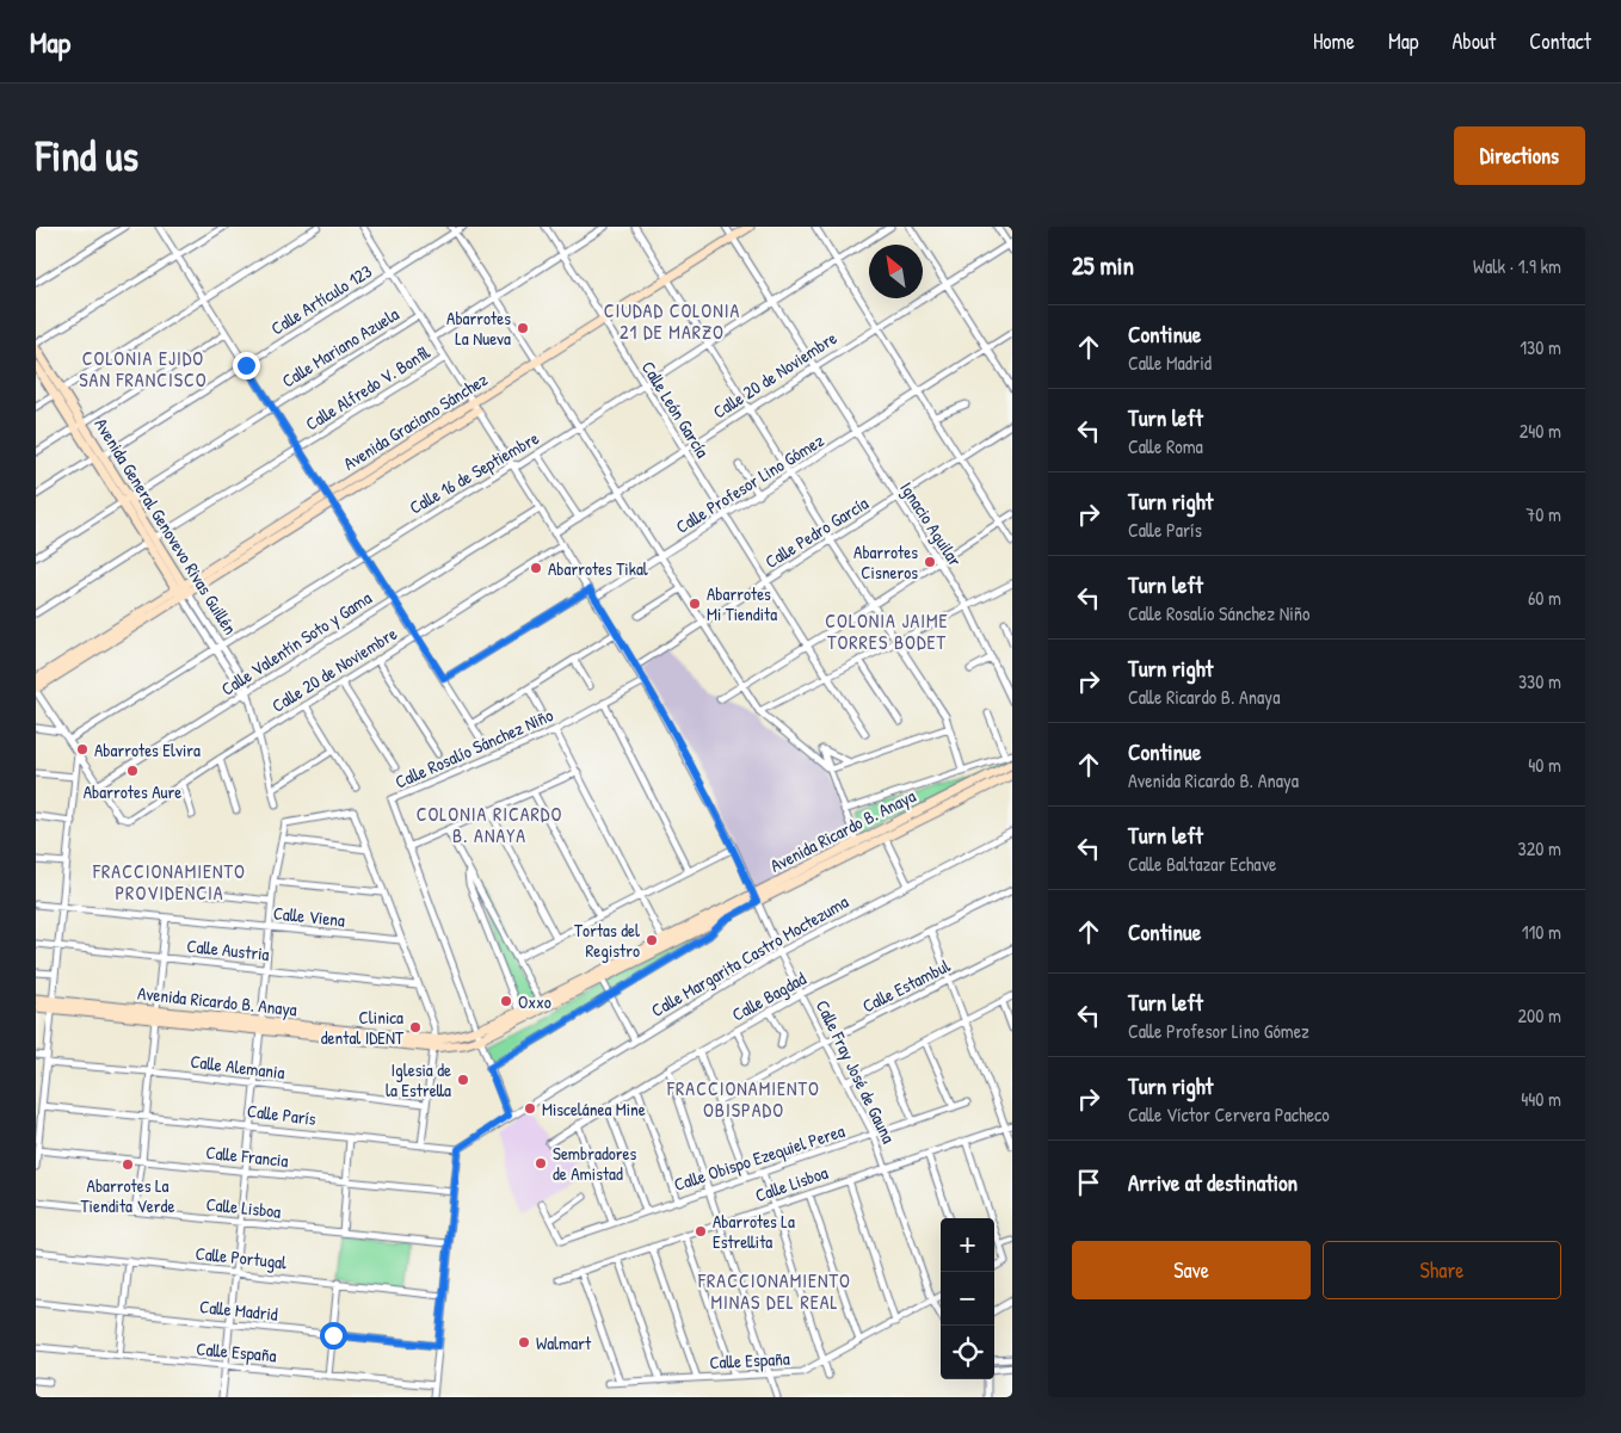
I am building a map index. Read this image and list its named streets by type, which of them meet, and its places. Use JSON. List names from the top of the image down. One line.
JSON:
{"streets":{"main road":["Avenida Graciano Sánchez","Avenida General Genovevo Rivas Guillén","Avenida Ricardo B. Anaya"],"street":["Calle Artículo 123","Calle Mariano Azuela","Calle 20 de Noviembre","Calle Alfredo V. Bonfil","Calle León García","Calle 16 de Septiembre","Calle Profesor Lino Gómez","Ignacio Aguilar","Calle Pedro García","Calle Valentín Soto y Gama","Calle Rosalío Sánchez Niño","Calle Viena","Calle Austria","Calle Margarita Castro Moctezuma","Calle Estambul","Calle Bagdad","Calle Alemania","Calle Fray José de Gauna","Calle París","Calle Francia","Calle Obispo Ezequiel Perea","Calle Lisboa","Calle Portugal","Calle Madrid","Calle España"]},"crossings":[["Calle Artículo 123","Avenida General Genovevo Rivas Guillén"],["Calle Artículo 123","Calle Fray José de Gauna"],["Calle Mariano Azuela","Avenida General Genovevo Rivas Guillén"],["Calle Mariano Azuela","Calle Fray José de Gauna"],["Calle 20 de Noviembre","Calle León García"],["Calle 20 de Noviembre","Ignacio Aguilar"],["Calle 20 de Noviembre","Calle Valentín Soto y Gama"],["Calle 20 de Noviembre","Calle Fray José de Gauna"],["Calle Alfredo V. Bonfil","Avenida General Genovevo Rivas Guillén"],["Calle Alfredo V. Bonfil","Calle Fray José de Gauna"],["Calle León García","Avenida Graciano Sánchez"],["Calle León García","Calle 16 de Septiembre"],["Calle León García","Calle Profesor Lino Gómez"],["Calle León García","Calle Pedro García"],["Avenida Graciano Sánchez","Ignacio Aguilar"],["Avenida Graciano Sánchez","Avenida General Genovevo Rivas Guillén"],["Avenida Graciano Sánchez","Calle Fray José de Gauna"],["Calle 16 de Septiembre","Ignacio Aguilar"],["Calle 16 de Septiembre","Avenida General Genovevo Rivas Guillén"],["Calle 16 de Septiembre","Calle Fray José de Gauna"],["Calle Profesor Lino Gómez","Ignacio Aguilar"],["Calle Profesor Lino Gómez","Calle Fray José de Gauna"],["Ignacio Aguilar","Calle Pedro García"],["Avenida General Genovevo Rivas Guillén","Calle Valentín Soto y Gama"],["Calle Pedro García","Calle Fray José de Gauna"],["Calle Valentín Soto y Gama","Calle Fray José de Gauna"],["Calle Rosalío Sánchez Niño","Avenida Ricardo B. Anaya"],["Calle Rosalío Sánchez Niño","Calle Margarita Castro Moctezuma"],["Calle Rosalío Sánchez Niño","Calle Fray José de Gauna"],["Avenida Ricardo B. Anaya","Calle Fray José de Gauna"],["Calle Margarita Castro Moctezuma","Calle Fray José de Gauna"],["Calle Estambul","Calle Fray José de Gauna"],["Calle Bagdad","Calle Fray José de Gauna"],["Calle Fray José de Gauna","Calle Obispo Ezequiel Perea"],["Calle Fray José de Gauna","Calle Lisboa"],["Calle Fray José de Gauna","Calle España"]],"districts":["CIUDAD COLONIA 21 DE MARZO","COLONIA EJIDO SAN FRANCISCO","COLONIA JAIME TORRES BODET","COLONIA RICARDO B. ANAYA","FRACCIONAMIENTO PROVIDENCIA","FRACCIONAMIENTO OBISPADO","FRACCIONAMIENTO MINAS DEL REAL"],"places":["Abarrotes La Nueva","Abarrotes Cisneros","Abarrotes Tikal","Abarrotes Mi Tiendita","Abarrotes Elvira","Abarrotes Aure","Tortas del Registro","Oxxo","Clinica dental IDENT","Iglesia de la Estrella","Miscelánea Mine","Sembradores de Amistad","Abarrotes La Tiendita Verde","Abarrotes La Estrellita","Walmart"],"north":"top left","page":{"header":"Map","nav":["Home","Map","About","Contact"],"buttons":["Directions",["Save","Share"]],"title":"Find us","heading":["25 min","Walk · 1.9 km"],"list":[["Continue","Calle Madrid","130 m"],["Turn left","Calle Roma","240 m"],["Turn right","Calle París","70 m"],["Turn left","Calle Rosalío Sánchez Niño","60 m"],["Turn right","Calle Ricardo B. Anaya","330 m"],["Continue","Avenida Ricardo B. Anaya","40 m"],["Turn left","Calle Baltazar Echave","320 m"],["Continue","110 m"],["Turn left","Calle Profesor Lino Gómez","200 m"],["Turn right","Calle Víctor Cervera Pacheco","440 m"],"Arrive at destination"],"map_buttons":["+","−"]}}
